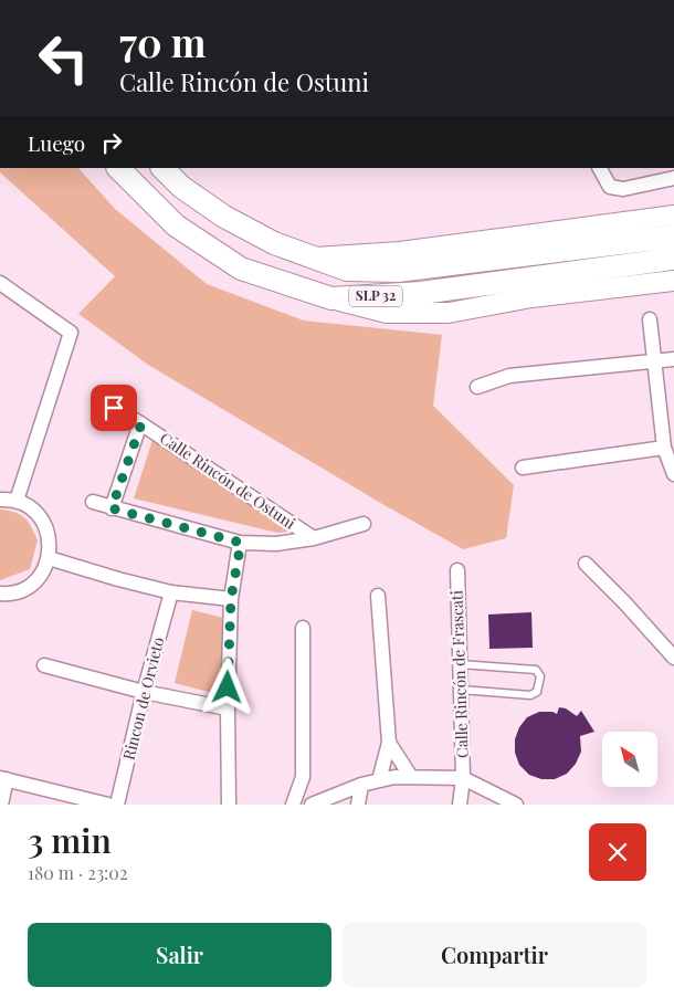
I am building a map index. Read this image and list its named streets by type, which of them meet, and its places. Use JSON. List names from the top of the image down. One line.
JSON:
{"streets":{"main road":["SLP 32"],"street":["Calle Rincón de Ostuni","Calle Rincón de Frascati","Rincon de Orvieto"]},"north":"top left","page":{"turn":["70 m","Calle Rincón de Ostuni"],"then":"Luego","heading":["3 min","180 m · 23:02"],"buttons":["Salir","Compartir"]}}
